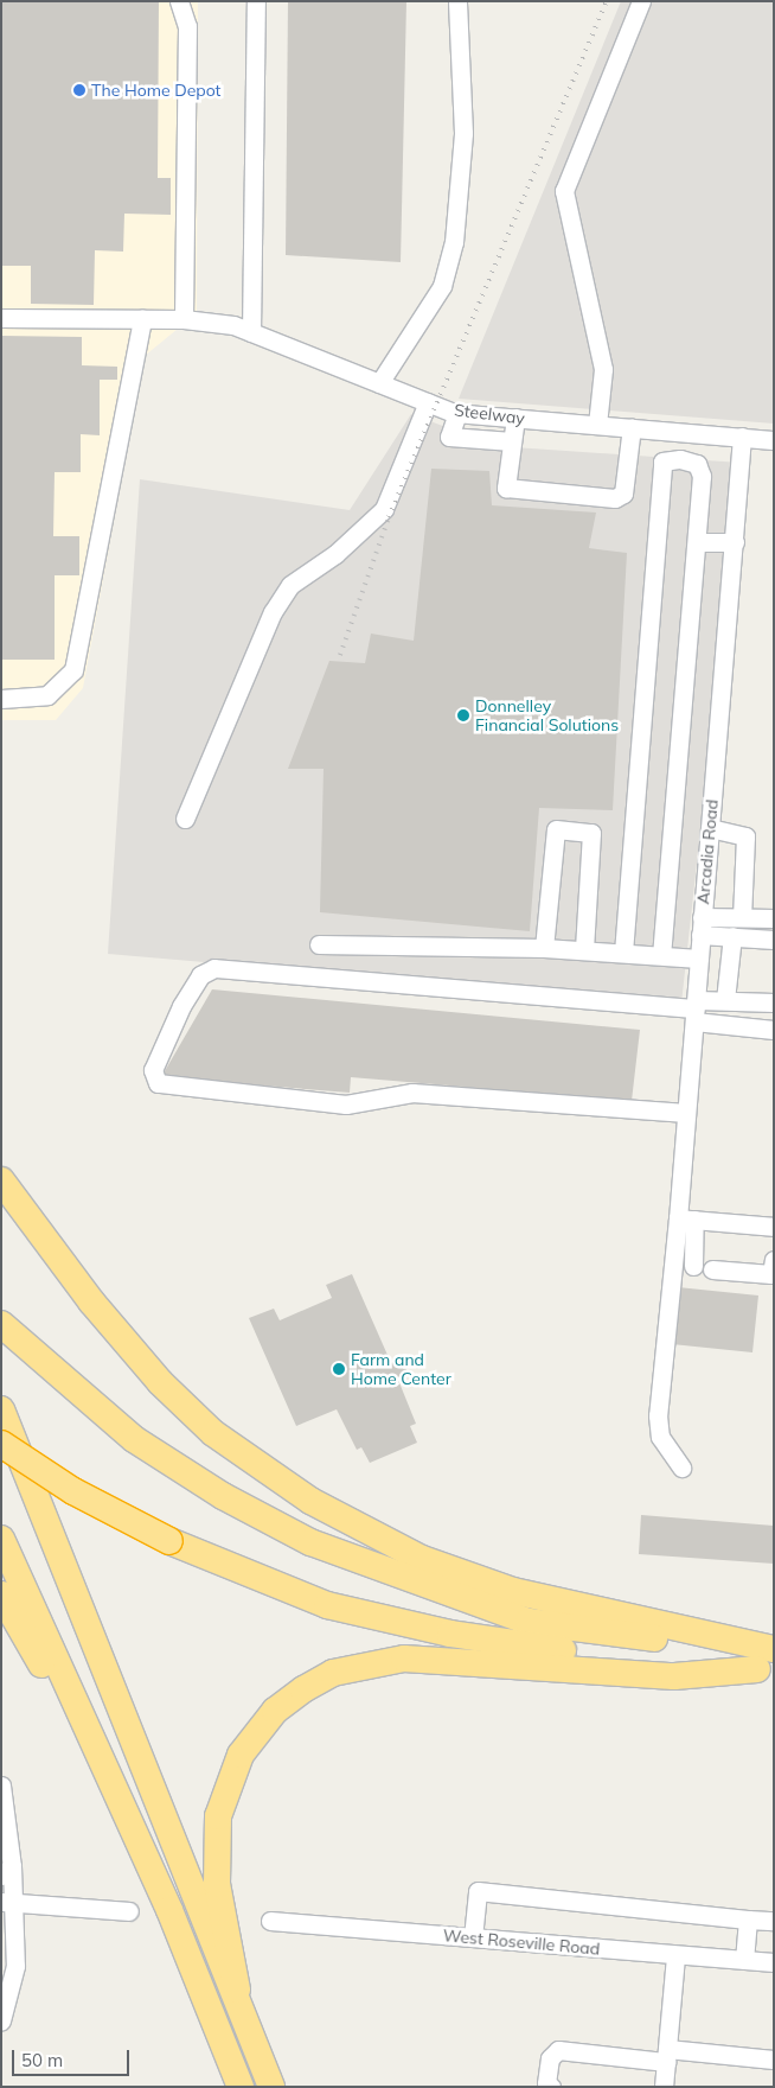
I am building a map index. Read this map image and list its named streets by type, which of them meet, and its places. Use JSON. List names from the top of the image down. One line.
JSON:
{"streets":{"street":["Steelway","Arcadia Road","West Roseville Road"]},"crossings":[["Steelway","Arcadia Road"]],"places":["The Home Depot","Donnelley Financial Solutions","Farm and Home Center"],"scale_bar":"50 m"}
